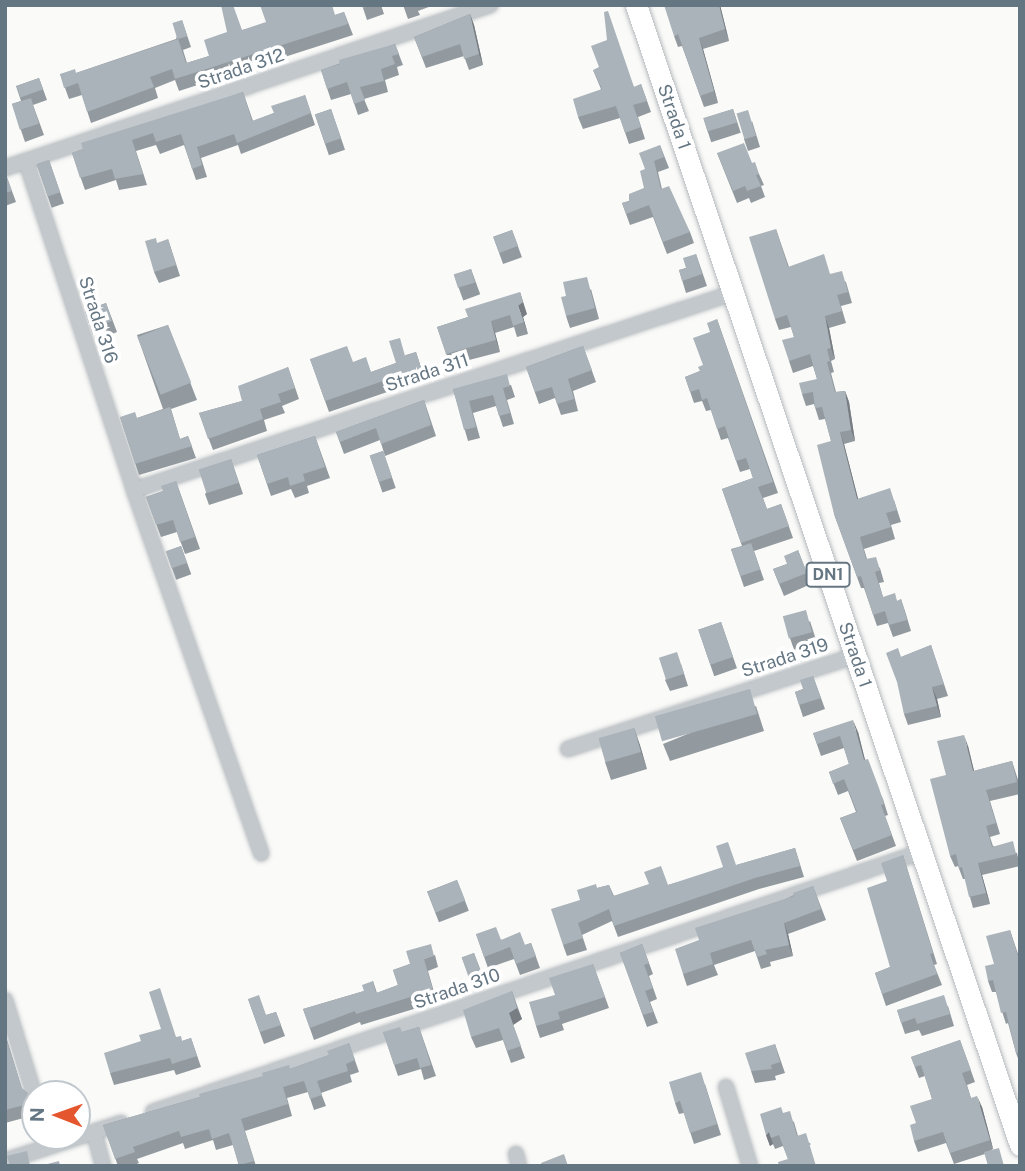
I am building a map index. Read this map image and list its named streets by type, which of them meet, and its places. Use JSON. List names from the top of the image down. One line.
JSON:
{"streets":{"main road":["Strada 1","DN1"],"street":["Strada 312","Strada 316","Strada 311","Strada 319","Strada 310"]},"crossings":[["Strada 312","Strada 316"],["Strada 1","Strada 311"],["Strada 1","Strada 319"],["Strada 1","Strada 310"],["Strada 316","Strada 311"]],"north":"left"}
